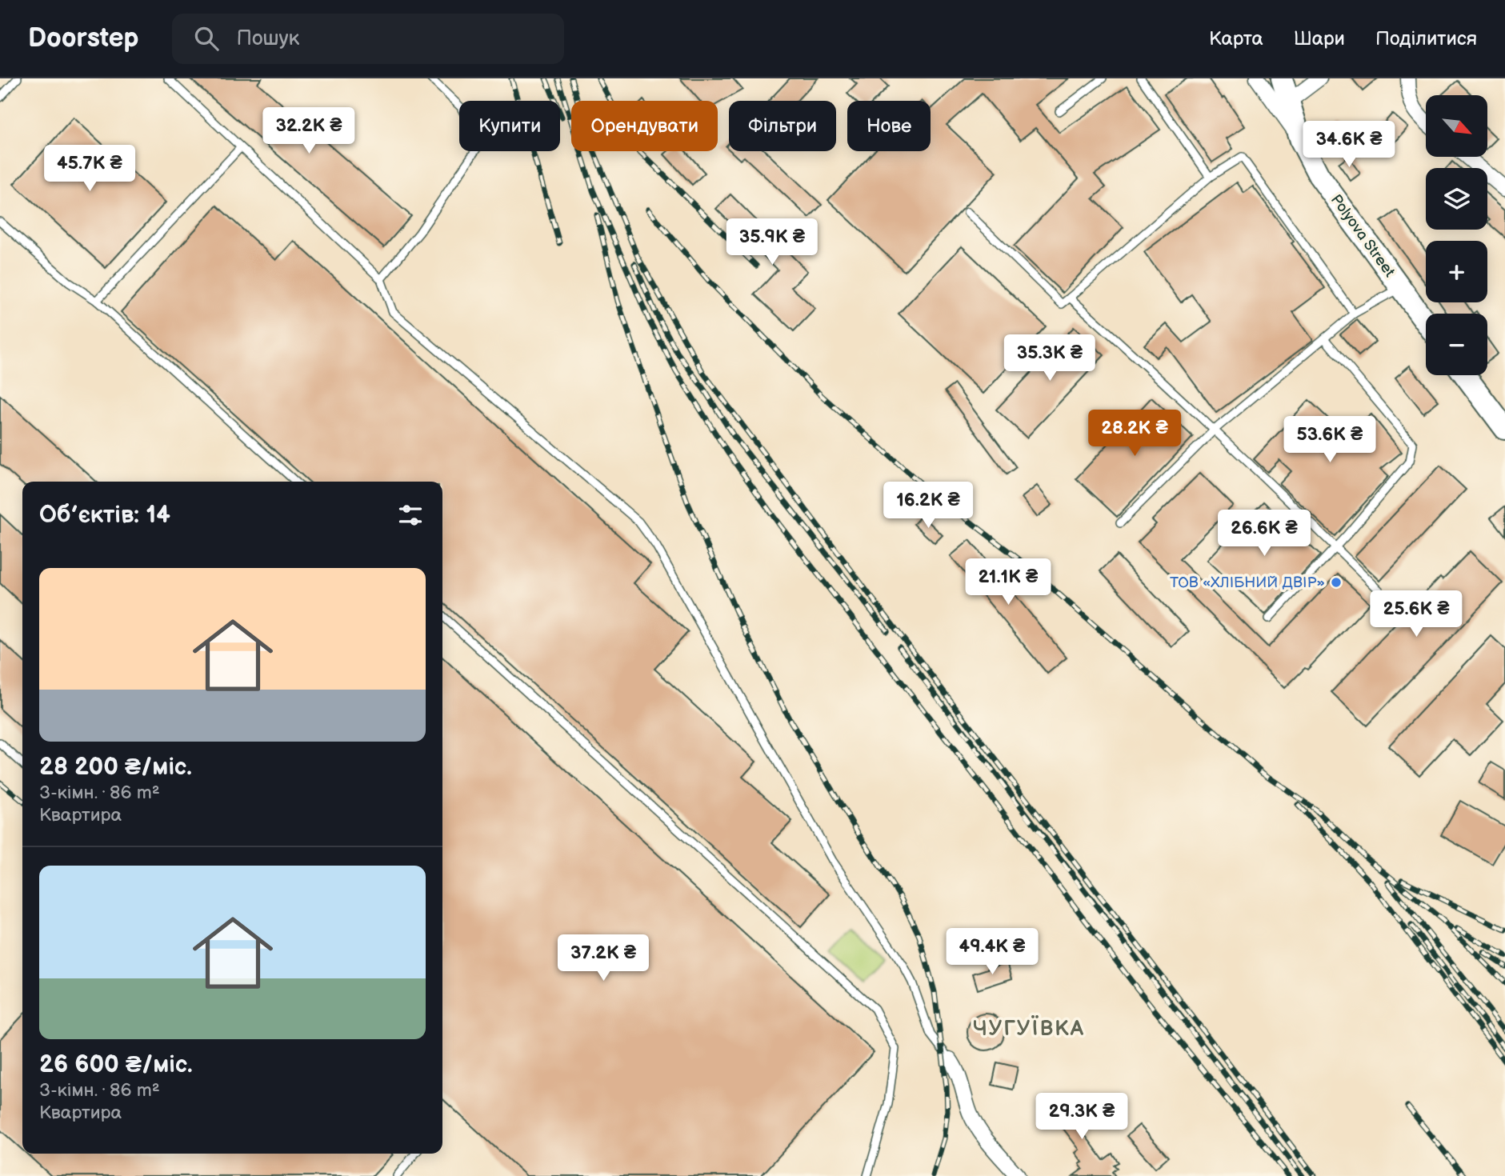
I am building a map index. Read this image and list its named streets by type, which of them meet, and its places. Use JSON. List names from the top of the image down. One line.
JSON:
{"streets":{"main road":["Polyova Street"]},"districts":["ЧУГУЇВКА"],"places":["ТОВ «ХЛІБНИЙ ДВІР»"],"north":"bottom right","page":{"header":"Doorstep","search":"Пошук","nav":["Карта","Шари","Поділитися"],"map_buttons":["+","−"],"chip":["Купити","Орендувати","Фільтри","Нове"],"price":["32.2K ₴","34.6K ₴","45.7K ₴","35.9K ₴","35.3K ₴","28.2K ₴","53.6K ₴","16.2K ₴","26.6K ₴","21.1K ₴","25.6K ₴","49.4K ₴","37.2K ₴","29.3K ₴"],"heading":"Об’єктів: 14","list":[{"name":"28 200 ₴/міс.","note":"3-кімн. · 86 m² · Квартира"},{"name":"26 600 ₴/міс.","note":"3-кімн. · 86 m² · Квартира"}]}}
